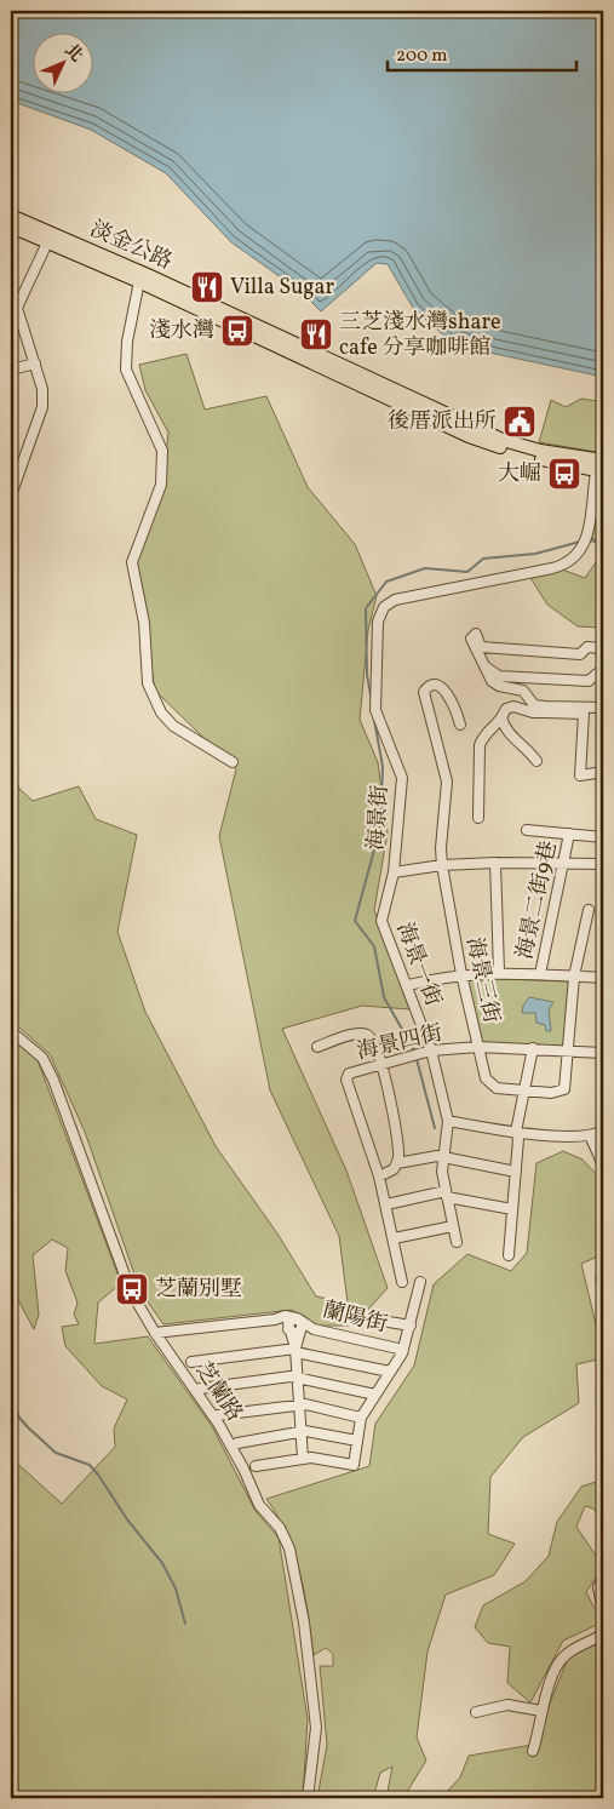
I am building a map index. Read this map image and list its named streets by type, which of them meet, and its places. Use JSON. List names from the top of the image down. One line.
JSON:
{"streets":{"main road":["淡金公路"],"street":["海景街","海景二街9巷","海景一街","海景三街","海景四街","蘭陽街","芝蘭路"]},"crossings":[["淡金公路","海景街"],["海景街","海景一街"],["海景一街","海景四街"],["海景三街","海景四街"],["蘭陽街","芝蘭路"]],"places":{"restaurant":["Villa Sugar","三芝淺水灣share cafe 分享咖啡館"],"bus stop":["淺水灣","大崛","芝蘭別墅"],"public building":["後厝派出所"]},"scale_bar":"200 m","north":"top right"}
